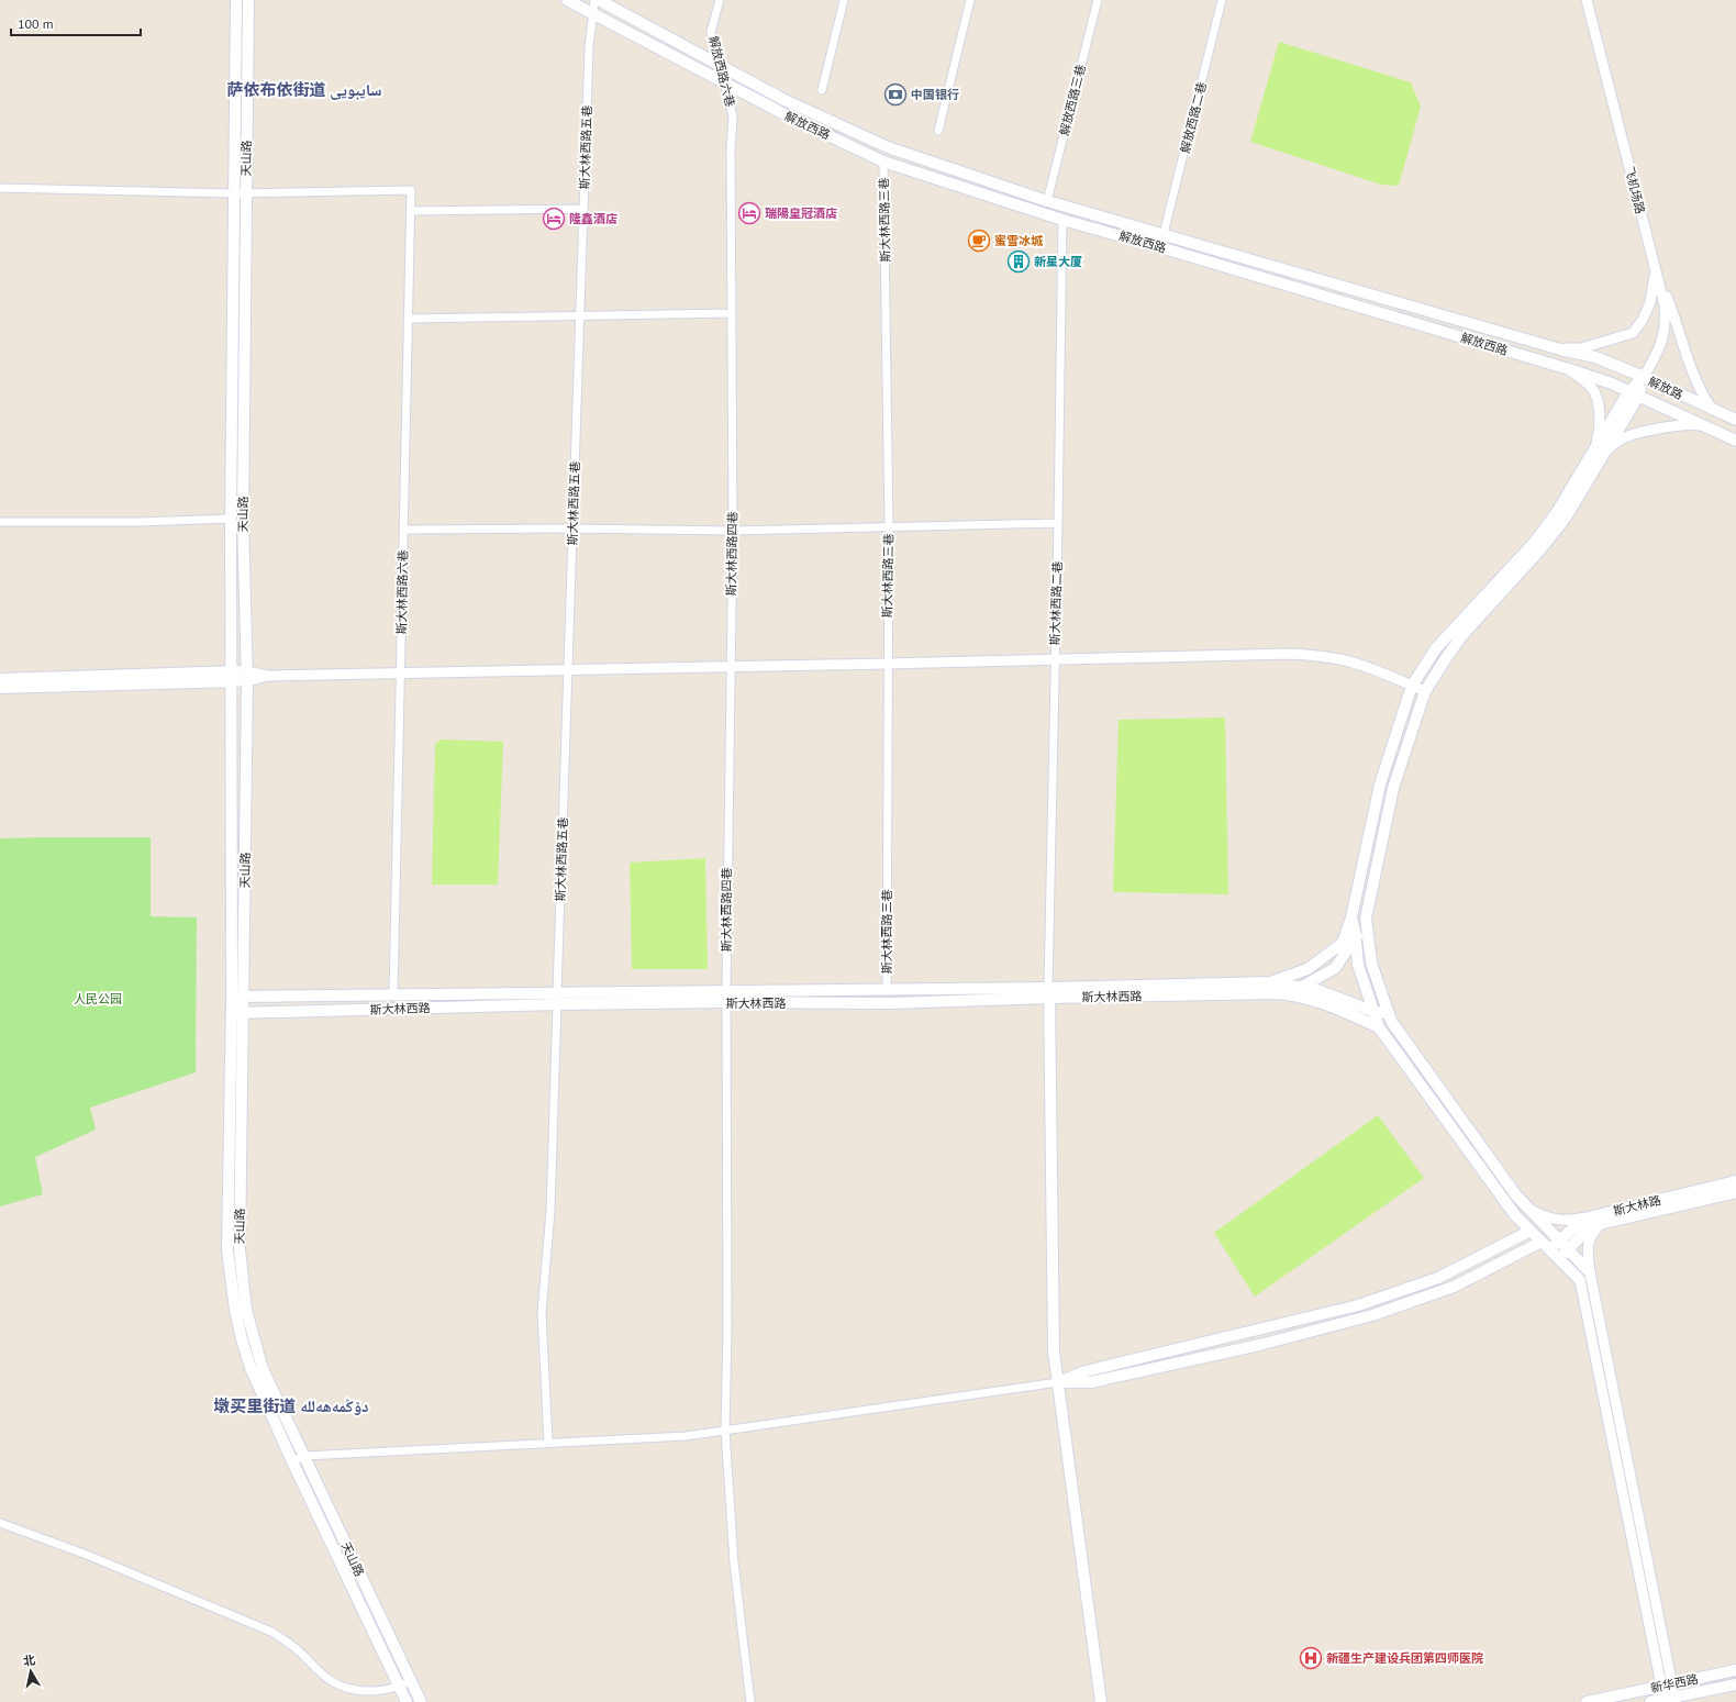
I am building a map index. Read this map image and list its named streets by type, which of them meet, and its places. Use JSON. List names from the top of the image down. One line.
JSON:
{"streets":{"main road":["解放西路","天山路","解放路","斯大林西路","斯大林路","新华西路"],"street":["解放西路六巷","解放西路三巷","解放西路二巷","斯大林西路五巷","飞机场路","斯大林西路三巷","斯大林西路四巷","斯大林西路六巷","斯大林西路二巷"]},"crossings":[["解放西路六巷","解放西路"],["解放西路六巷","斯大林西路四巷"],["解放西路三巷","解放西路"],["解放西路二巷","解放西路"],["解放西路","斯大林西路五巷"],["解放西路","斯大林西路三巷"],["解放西路","解放路"],["解放西路","斯大林西路二巷"],["斯大林西路五巷","斯大林西路"],["天山路","斯大林西路六巷"],["天山路","斯大林西路"],["飞机场路","解放路"],["斯大林西路三巷","斯大林西路"],["斯大林西路四巷","斯大林西路"],["斯大林西路六巷","斯大林西路"],["斯大林西路二巷","斯大林西路"]],"districts":["萨依布依街道 سايبويى","墩买里街道 دۆڭمەھەللە"],"parks":["人民公园"],"places":{"bank":["中国银行"],"hotel":["瑞陽皇冠酒店","隆鑫酒店"],"cafe":["蜜雪冰城"],"building":["新星大厦"],"hospital":["新疆生产建设兵团第四师医院"]},"scale_bar":"100 m","north":"top"}
